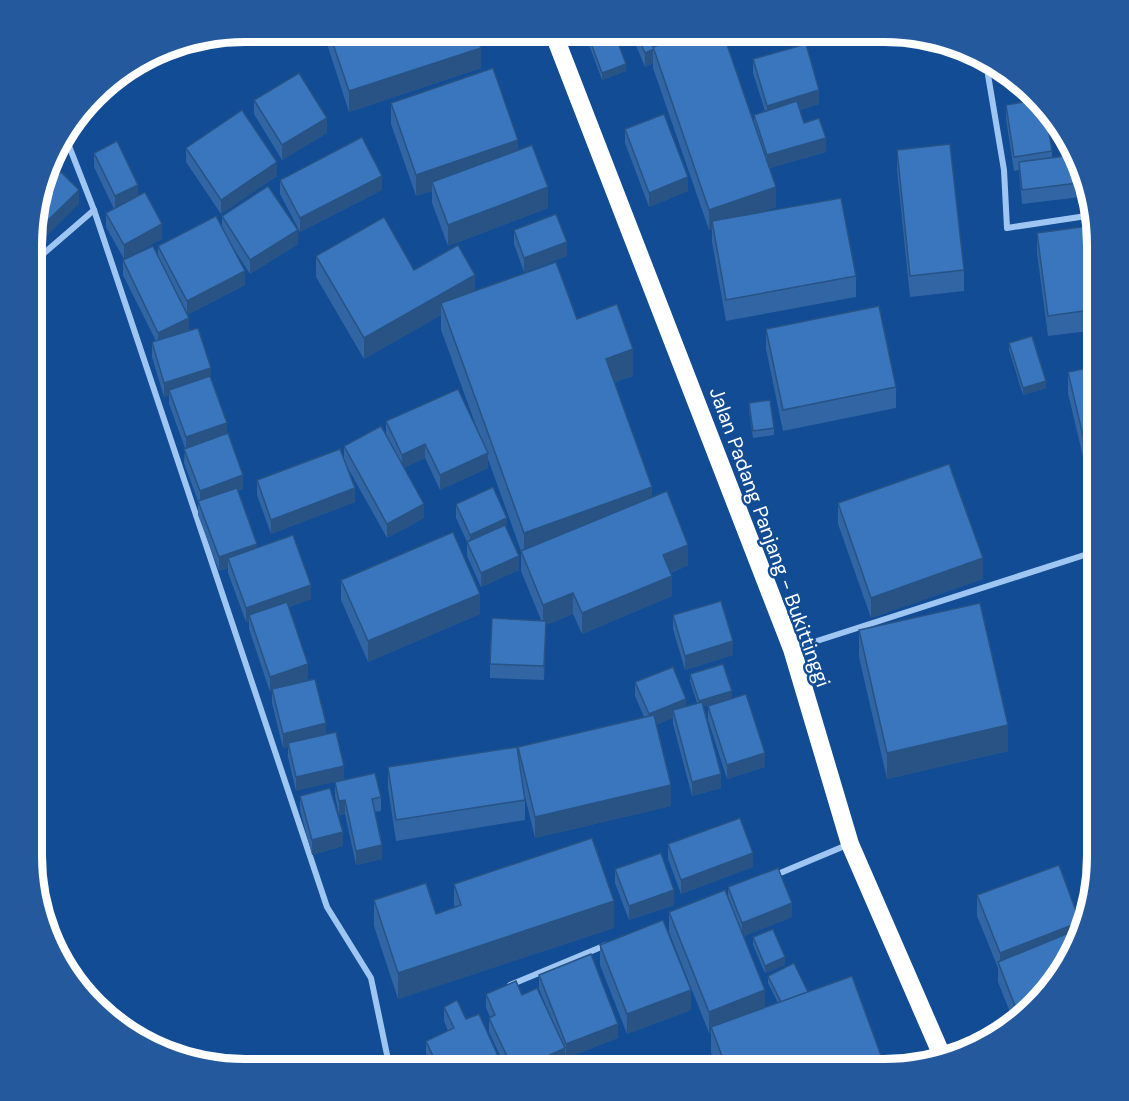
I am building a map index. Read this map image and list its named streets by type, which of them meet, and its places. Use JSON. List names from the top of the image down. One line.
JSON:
{"streets":{"highway":["Jalan Padang Panjang - Bukittinggi"]}}
